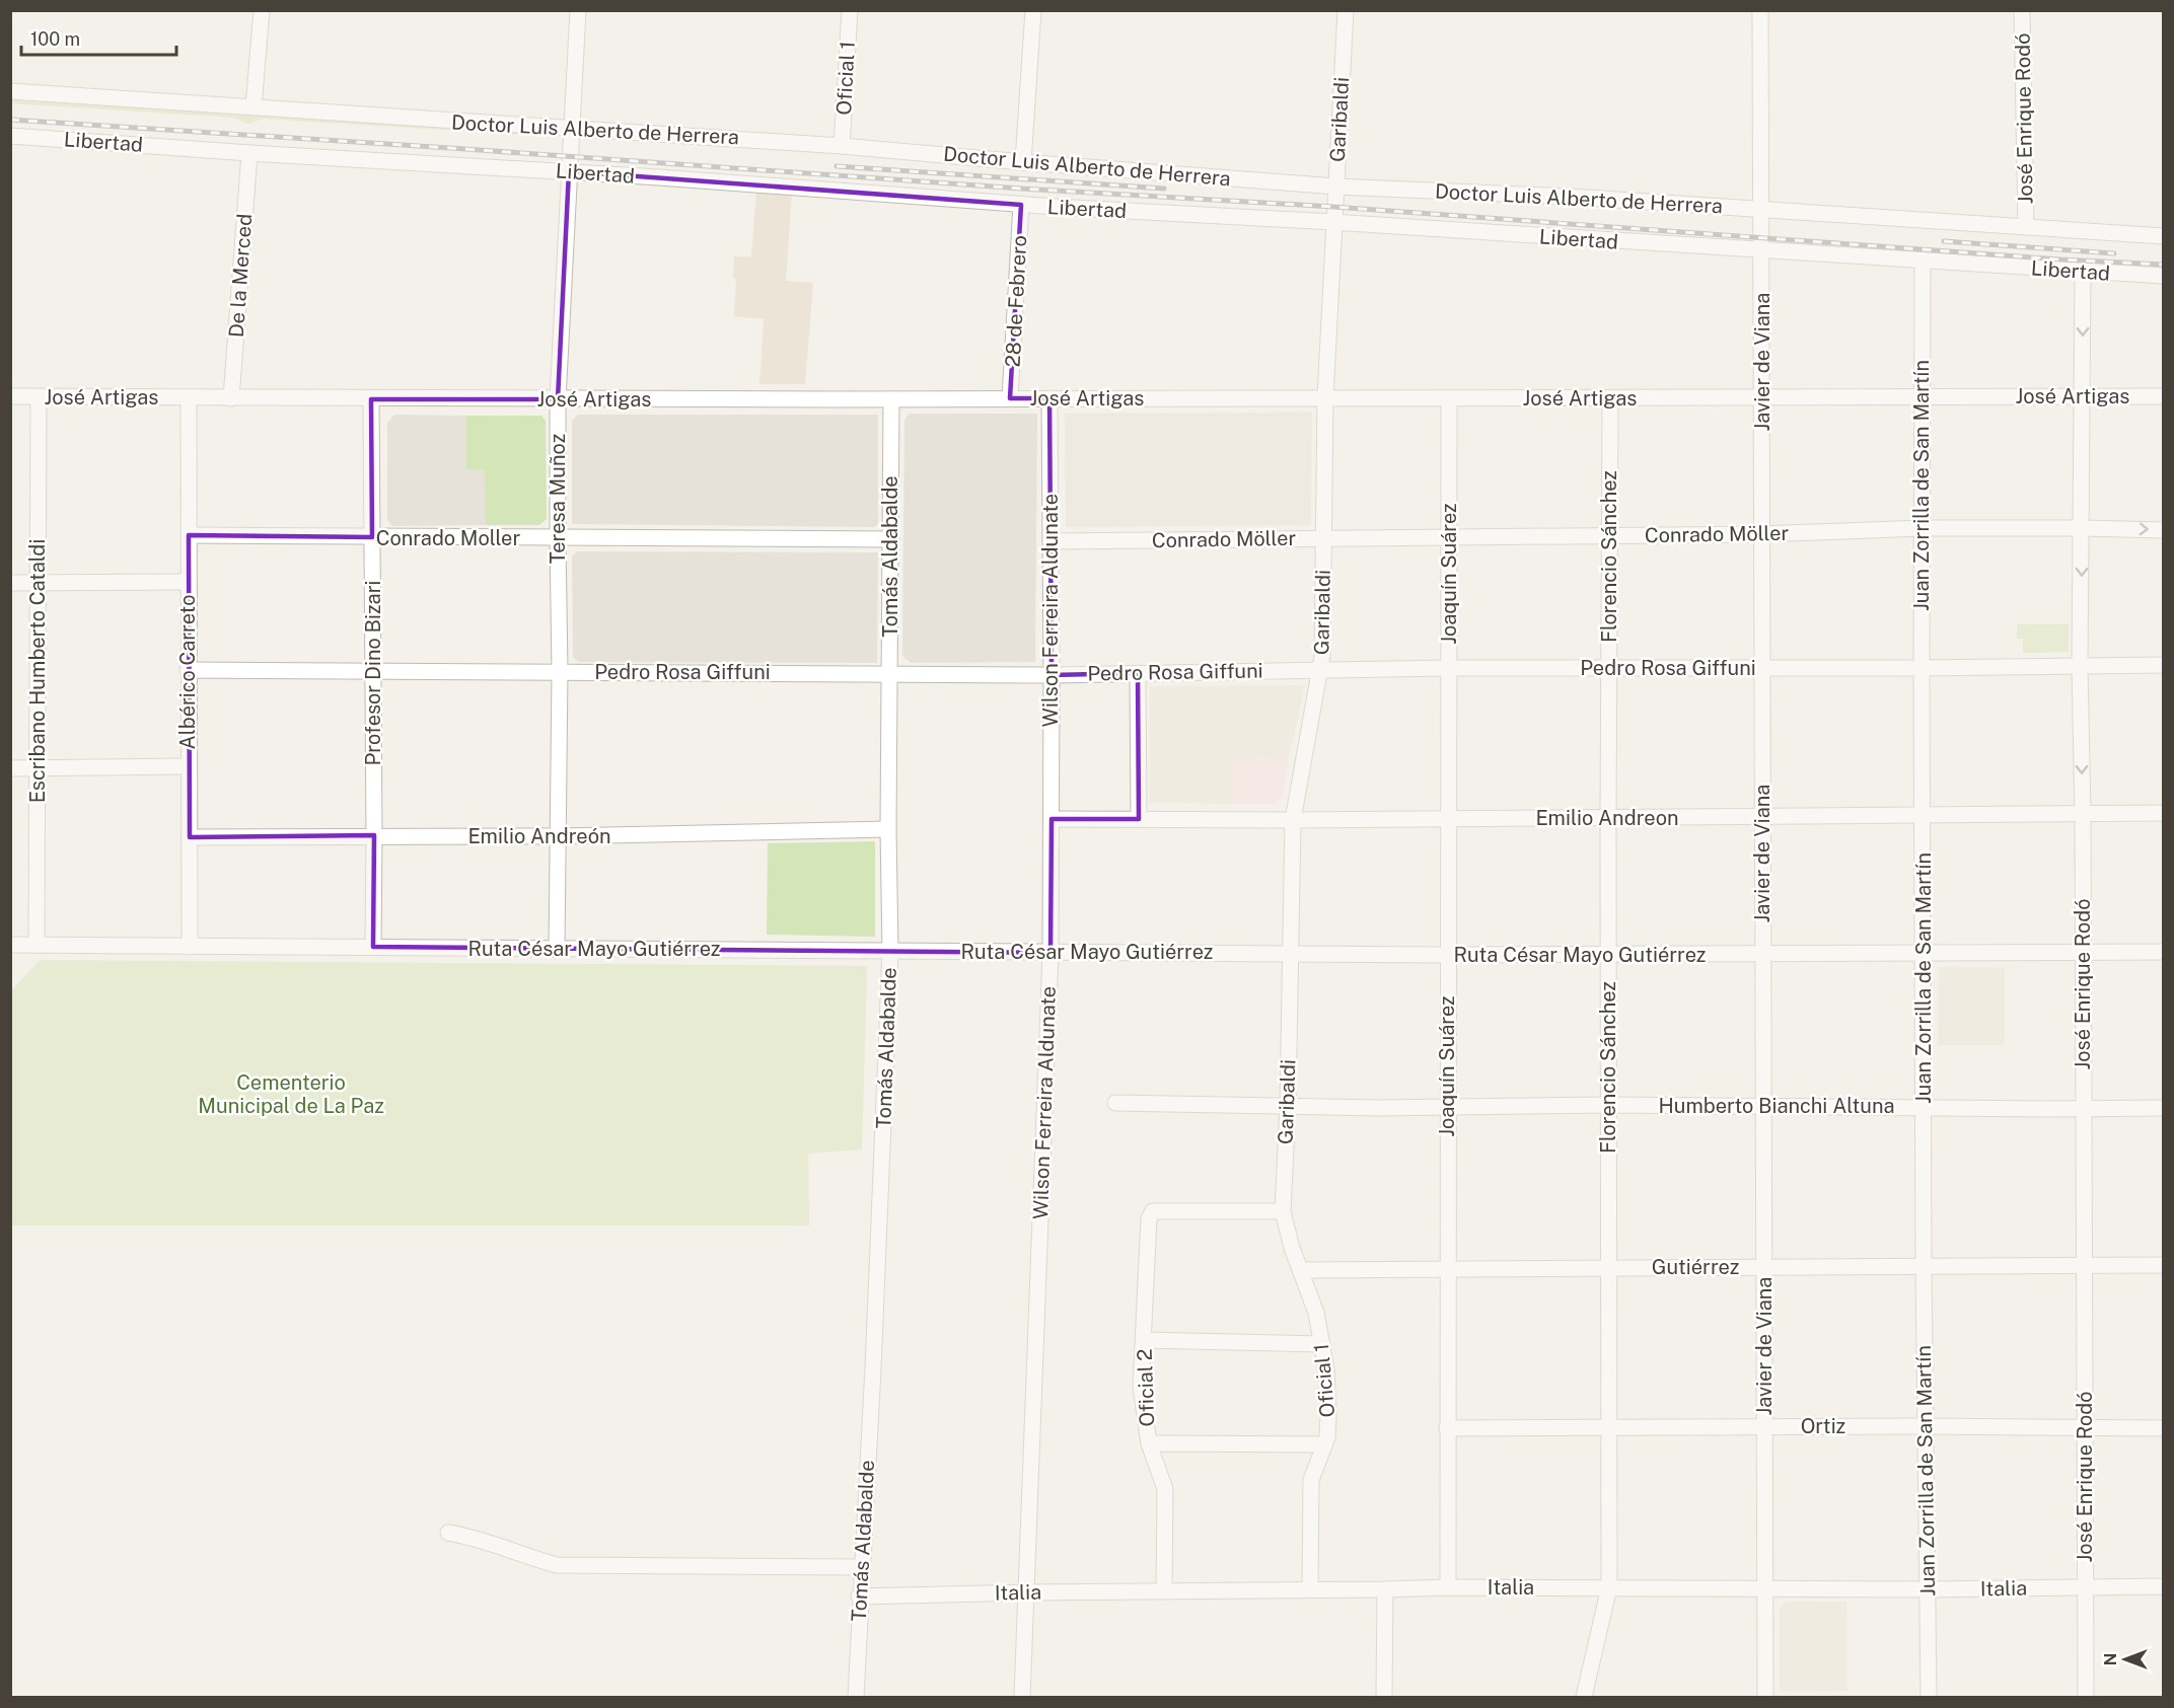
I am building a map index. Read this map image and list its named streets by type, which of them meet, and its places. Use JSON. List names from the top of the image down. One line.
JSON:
{"streets":{"street":["Oficial 1","José Enrique Rodó","Garibaldi","Doctor Luis Alberto de Herrera","Libertad","De la Merced","28 de Febrero","Javier de Viana","José Artigas","Juan Zorrilla de San Martín","Teresa Muñoz","Conrado Möller","Conrado Moller","Tomás Aldabalde","Florencio Sánchez","Joaquín Suárez","Wilson Ferreira Aldunate","Pedro Rosa Giffuni","Escribano Humberto Cataldi","Albérico Carreto","Profesor Dino Bizari","Emilio Andreon","Emilio Andreón","Ruta César Mayo Gutiérrez","Humberto Bianchi Altuna","Gutiérrez","Oficial 2","Ortiz","Italia"]},"crossings":[["Oficial 1","Garibaldi"],["Oficial 1","Doctor Luis Alberto de Herrera"],["Oficial 1","Gutiérrez"],["Oficial 1","Oficial 2"],["Oficial 1","Italia"],["José Enrique Rodó","Doctor Luis Alberto de Herrera"],["José Enrique Rodó","Libertad"],["José Enrique Rodó","José Artigas"],["José Enrique Rodó","Conrado Möller"],["José Enrique Rodó","Pedro Rosa Giffuni"],["José Enrique Rodó","Emilio Andreon"],["José Enrique Rodó","Ruta César Mayo Gutiérrez"],["José Enrique Rodó","Humberto Bianchi Altuna"],["José Enrique Rodó","Gutiérrez"],["José Enrique Rodó","Ortiz"],["José Enrique Rodó","Italia"],["Garibaldi","Doctor Luis Alberto de Herrera"],["Garibaldi","Libertad"],["Garibaldi","José Artigas"],["Garibaldi","Conrado Möller"],["Garibaldi","Pedro Rosa Giffuni"],["Garibaldi","Emilio Andreon"],["Garibaldi","Ruta César Mayo Gutiérrez"],["Garibaldi","Humberto Bianchi Altuna"],["Garibaldi","Oficial 2"],["Doctor Luis Alberto de Herrera","Javier de Viana"],["Doctor Luis Alberto de Herrera","Teresa Muñoz"],["Libertad","De la Merced"],["Libertad","28 de Febrero"],["Libertad","Javier de Viana"],["Libertad","Juan Zorrilla de San Martín"],["Libertad","Teresa Muñoz"],["De la Merced","José Artigas"],["28 de Febrero","José Artigas"],["Javier de Viana","José Artigas"],["Javier de Viana","Conrado Möller"],["Javier de Viana","Pedro Rosa Giffuni"],["Javier de Viana","Emilio Andreon"],["Javier de Viana","Ruta César Mayo Gutiérrez"],["Javier de Viana","Humberto Bianchi Altuna"],["Javier de Viana","Gutiérrez"],["Javier de Viana","Ortiz"],["Javier de Viana","Italia"],["José Artigas","Juan Zorrilla de San Martín"],["José Artigas","Teresa Muñoz"],["José Artigas","Tomás Aldabalde"],["José Artigas","Florencio Sánchez"],["José Artigas","Joaquín Suárez"],["José Artigas","Wilson Ferreira Aldunate"],["José Artigas","Escribano Humberto Cataldi"],["José Artigas","Albérico Carreto"],["José Artigas","Profesor Dino Bizari"],["Juan Zorrilla de San Martín","Conrado Möller"],["Juan Zorrilla de San Martín","Pedro Rosa Giffuni"],["Juan Zorrilla de San Martín","Emilio Andreon"],["Juan Zorrilla de San Martín","Ruta César Mayo Gutiérrez"],["Juan Zorrilla de San Martín","Humberto Bianchi Altuna"],["Juan Zorrilla de San Martín","Gutiérrez"],["Juan Zorrilla de San Martín","Ortiz"],["Juan Zorrilla de San Martín","Italia"],["Teresa Muñoz","Conrado Moller"],["Teresa Muñoz","Pedro Rosa Giffuni"],["Teresa Muñoz","Emilio Andreón"],["Teresa Muñoz","Ruta César Mayo Gutiérrez"],["Conrado Möller","Florencio Sánchez"],["Conrado Möller","Joaquín Suárez"],["Conrado Möller","Wilson Ferreira Aldunate"],["Conrado Moller","Tomás Aldabalde"],["Conrado Moller","Albérico Carreto"],["Conrado Moller","Profesor Dino Bizari"],["Tomás Aldabalde","Pedro Rosa Giffuni"],["Tomás Aldabalde","Emilio Andreón"],["Tomás Aldabalde","Ruta César Mayo Gutiérrez"],["Tomás Aldabalde","Italia"],["Florencio Sánchez","Pedro Rosa Giffuni"],["Florencio Sánchez","Emilio Andreon"],["Florencio Sánchez","Ruta César Mayo Gutiérrez"],["Florencio Sánchez","Humberto Bianchi Altuna"],["Florencio Sánchez","Gutiérrez"],["Florencio Sánchez","Ortiz"],["Florencio Sánchez","Italia"],["Joaquín Suárez","Pedro Rosa Giffuni"],["Joaquín Suárez","Emilio Andreon"],["Joaquín Suárez","Ruta César Mayo Gutiérrez"],["Joaquín Suárez","Humberto Bianchi Altuna"],["Joaquín Suárez","Gutiérrez"],["Joaquín Suárez","Ortiz"],["Joaquín Suárez","Italia"],["Wilson Ferreira Aldunate","Pedro Rosa Giffuni"],["Wilson Ferreira Aldunate","Emilio Andreon"],["Wilson Ferreira Aldunate","Ruta César Mayo Gutiérrez"],["Wilson Ferreira Aldunate","Italia"],["Pedro Rosa Giffuni","Albérico Carreto"],["Pedro Rosa Giffuni","Profesor Dino Bizari"],["Escribano Humberto Cataldi","Ruta César Mayo Gutiérrez"],["Albérico Carreto","Emilio Andreón"],["Albérico Carreto","Ruta César Mayo Gutiérrez"],["Profesor Dino Bizari","Emilio Andreón"],["Profesor Dino Bizari","Ruta César Mayo Gutiérrez"],["Oficial 2","Italia"]],"parks":["Cementerio Municipal de La Paz"],"scale_bar":"100 m","north":"left"}
